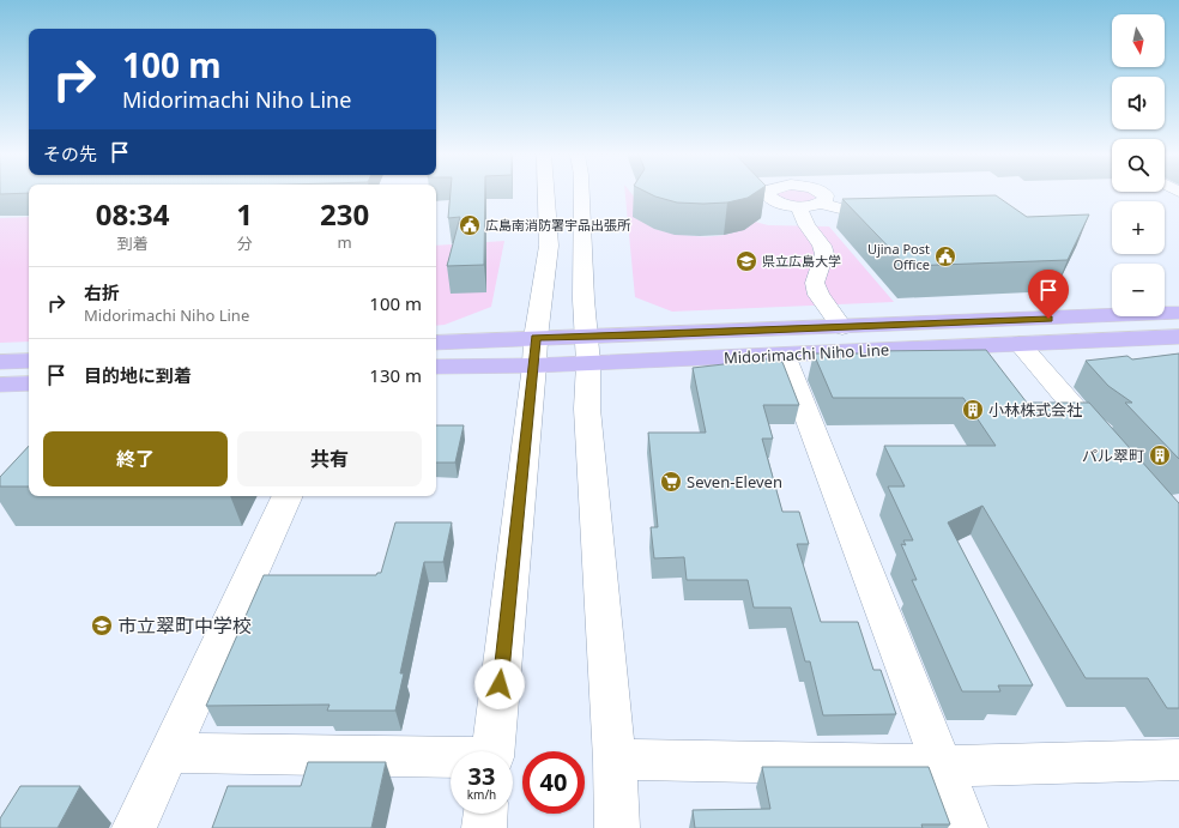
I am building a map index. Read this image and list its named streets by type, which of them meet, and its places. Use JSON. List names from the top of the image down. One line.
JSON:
{"streets":{"main road":["Midorimachi Niho Line"]},"places":{"public building":["広島南消防署宇品出張所","Ujina Post Office"],"school or university":["県立広島大学","市立翠町中学校"],"building":["小林株式会社","パル翠町"],"supermarket":["Seven-Eleven"]},"north":"bottom","page":{"map_buttons":["+","−"],"turn":["100 m","Midorimachi Niho Line"],"then":"その先","eta":["08:34","到着","1","分","230","m"],"list":[{"name":"右折","note":"Midorimachi Niho Line","value":"100 m"},{"name":"目的地に到着","value":"130 m"}],"buttons":["終了","共有"],"speed":"33 km/h","limit":"40"}}
